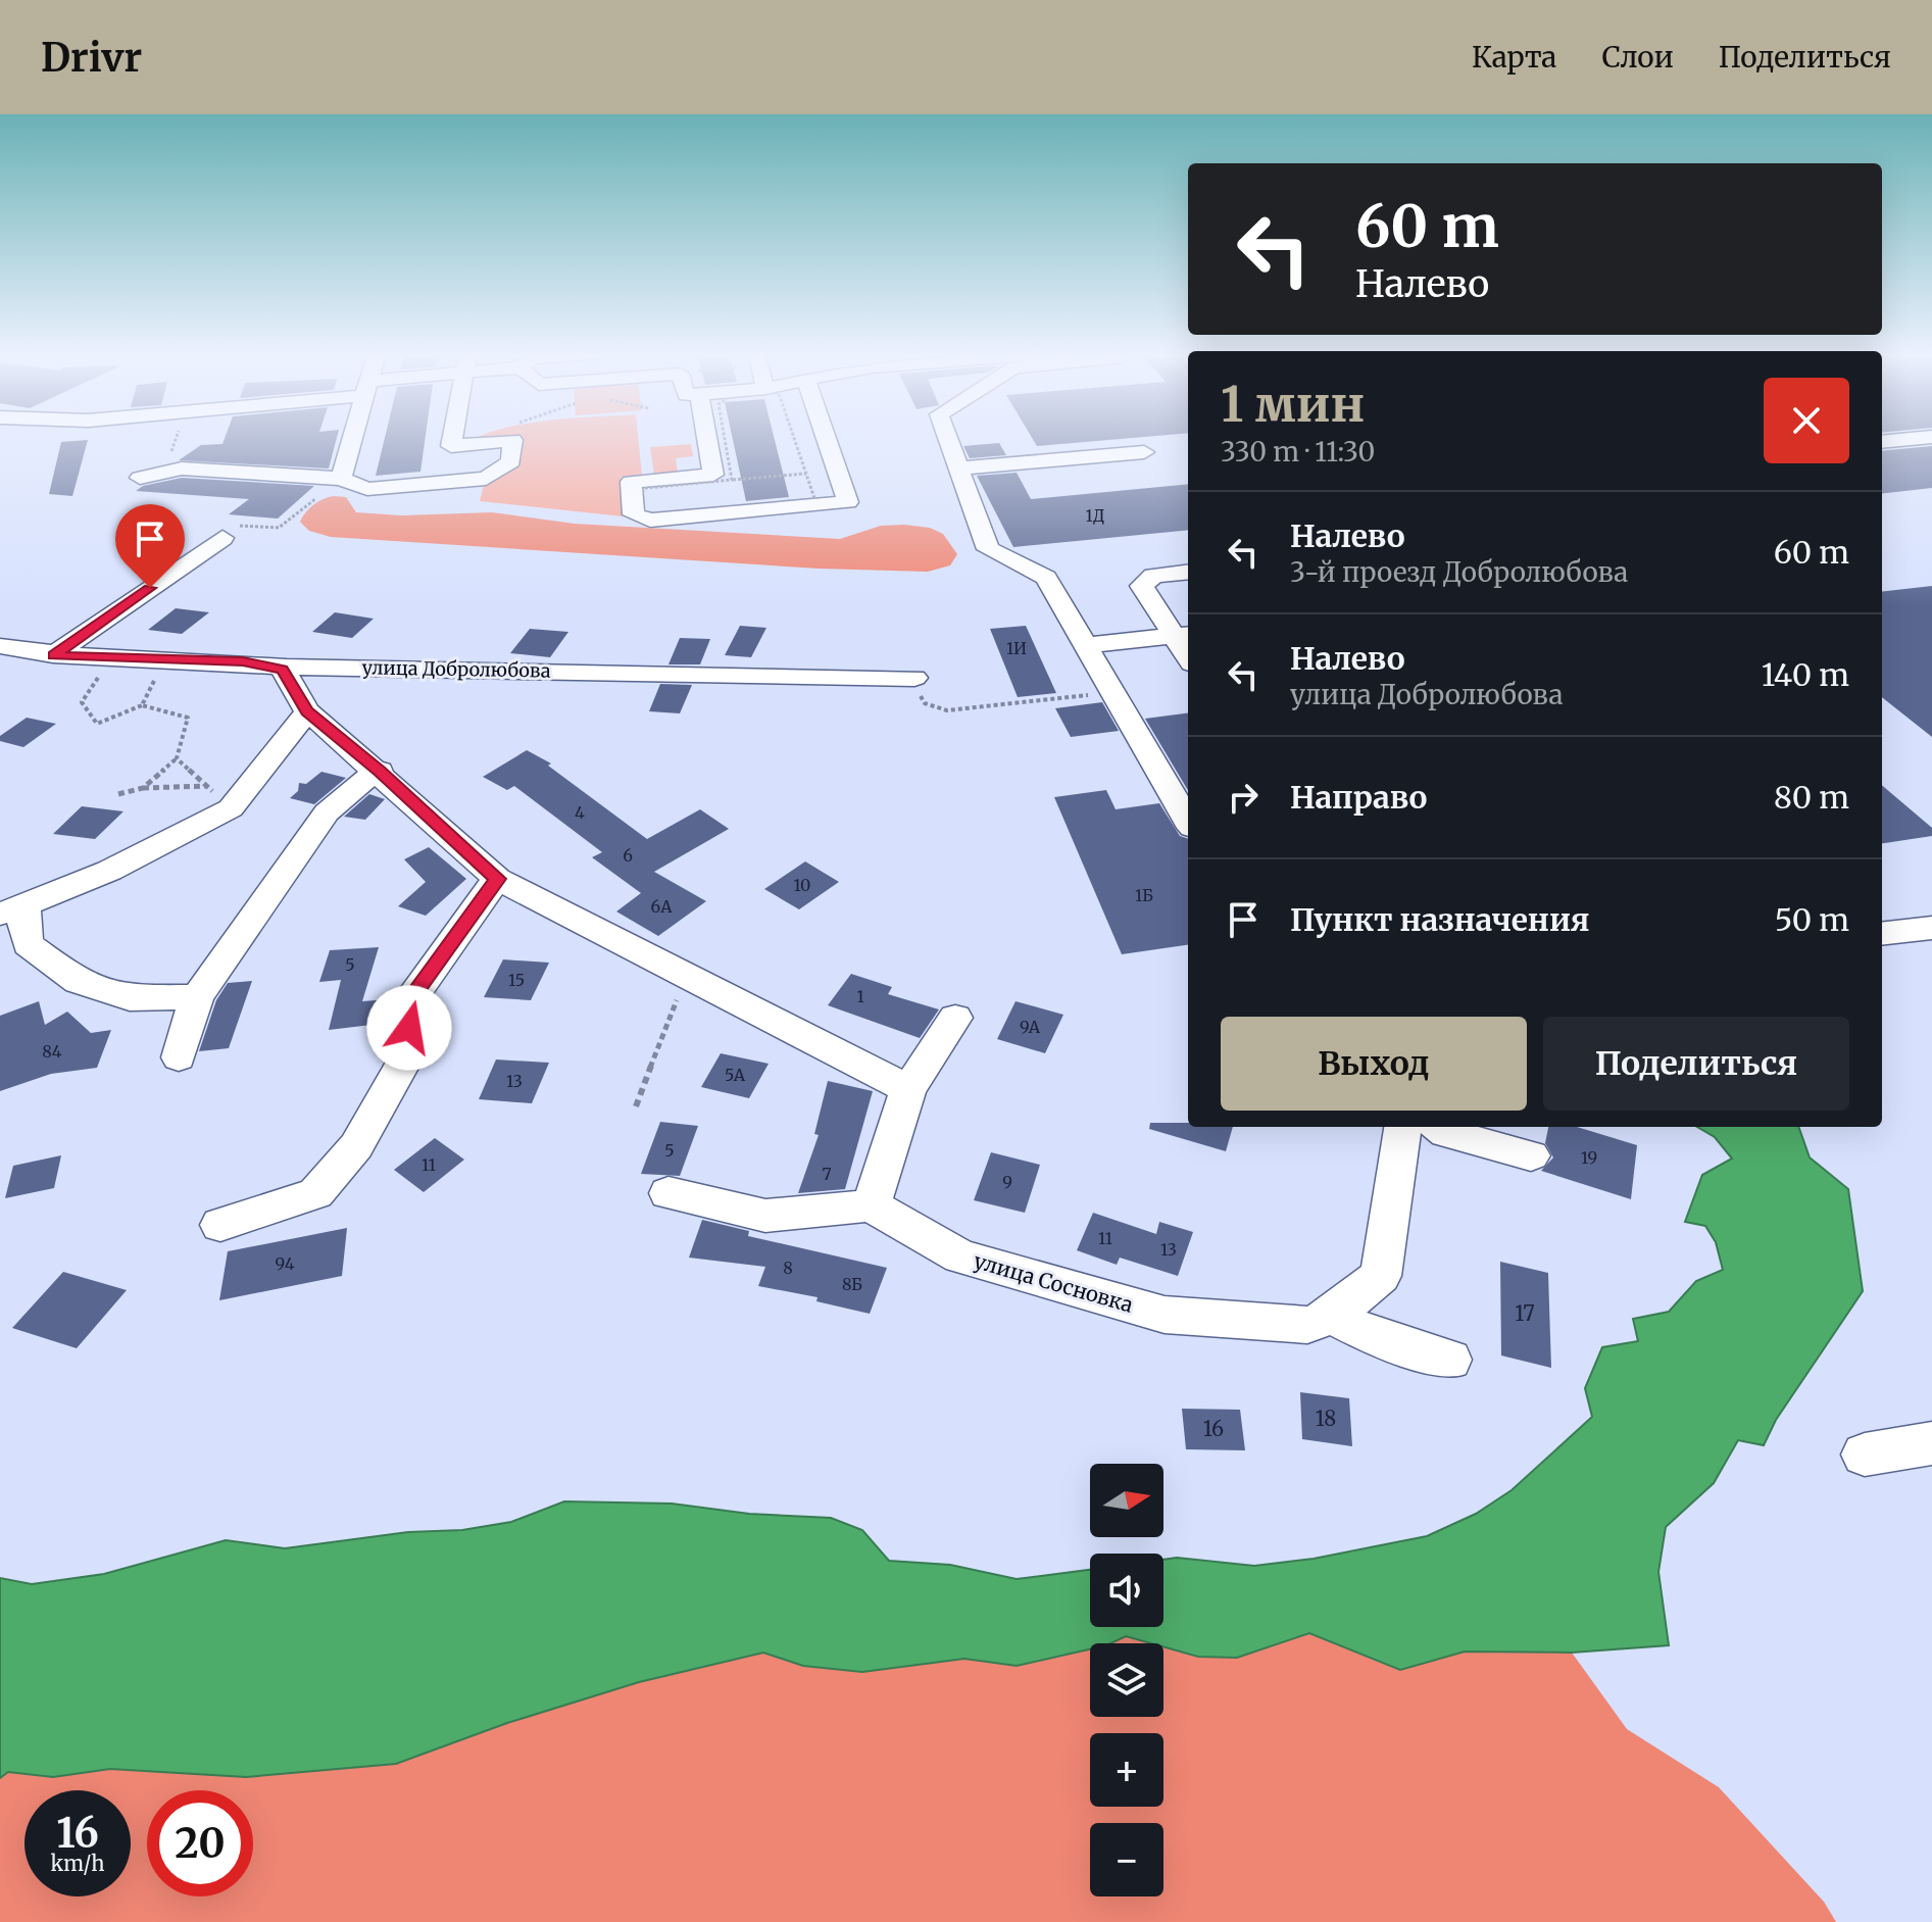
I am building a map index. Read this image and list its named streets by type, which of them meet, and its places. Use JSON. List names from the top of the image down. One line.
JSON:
{"streets":{"street":["улица Добролюбова","улица Сосновка"]},"house_numbers":["1Д","1И","4","6","10","1Б","6А","5","15","1","9А","84","5А","13","5","19","11","7","9","11","13","94","8","8Б","17","18","16"],"north":"right","page":{"header":"Drivr","nav":["Карта","Слои","Поделиться"],"turn":["60 m","Налево"],"heading":["1 мин","330 m · 11:30"],"list":[{"name":"Налево","note":"3-й проезд Добролюбова","value":"60 m"},{"name":"Налево","note":"улица Добролюбова","value":"140 m"},{"name":"Направо","value":"80 m"},{"name":"Пункт назначения","value":"50 m"}],"buttons":["Выход","Поделиться"],"map_buttons":["+","−"],"speed":"16 km/h","limit":"20"}}
